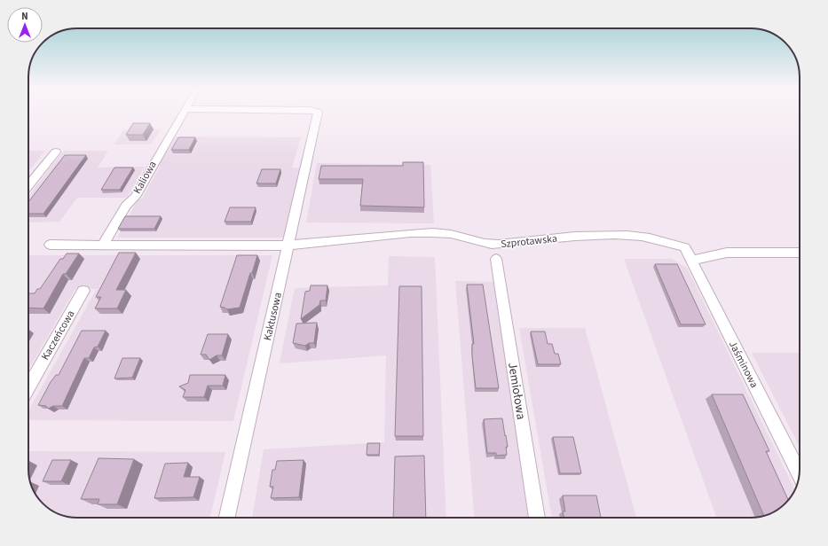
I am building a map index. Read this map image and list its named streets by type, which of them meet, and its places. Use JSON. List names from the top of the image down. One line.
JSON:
{"streets":{"street":["Kaliowa","Szprotawska","Kaktusowa","Kaczeńcowa","Jaśminowa","Jemiołowa"]},"crossings":[["Kaliowa","Szprotawska"],["Szprotawska","Kaktusowa"],["Szprotawska","Jaśminowa"]],"north":"top"}
